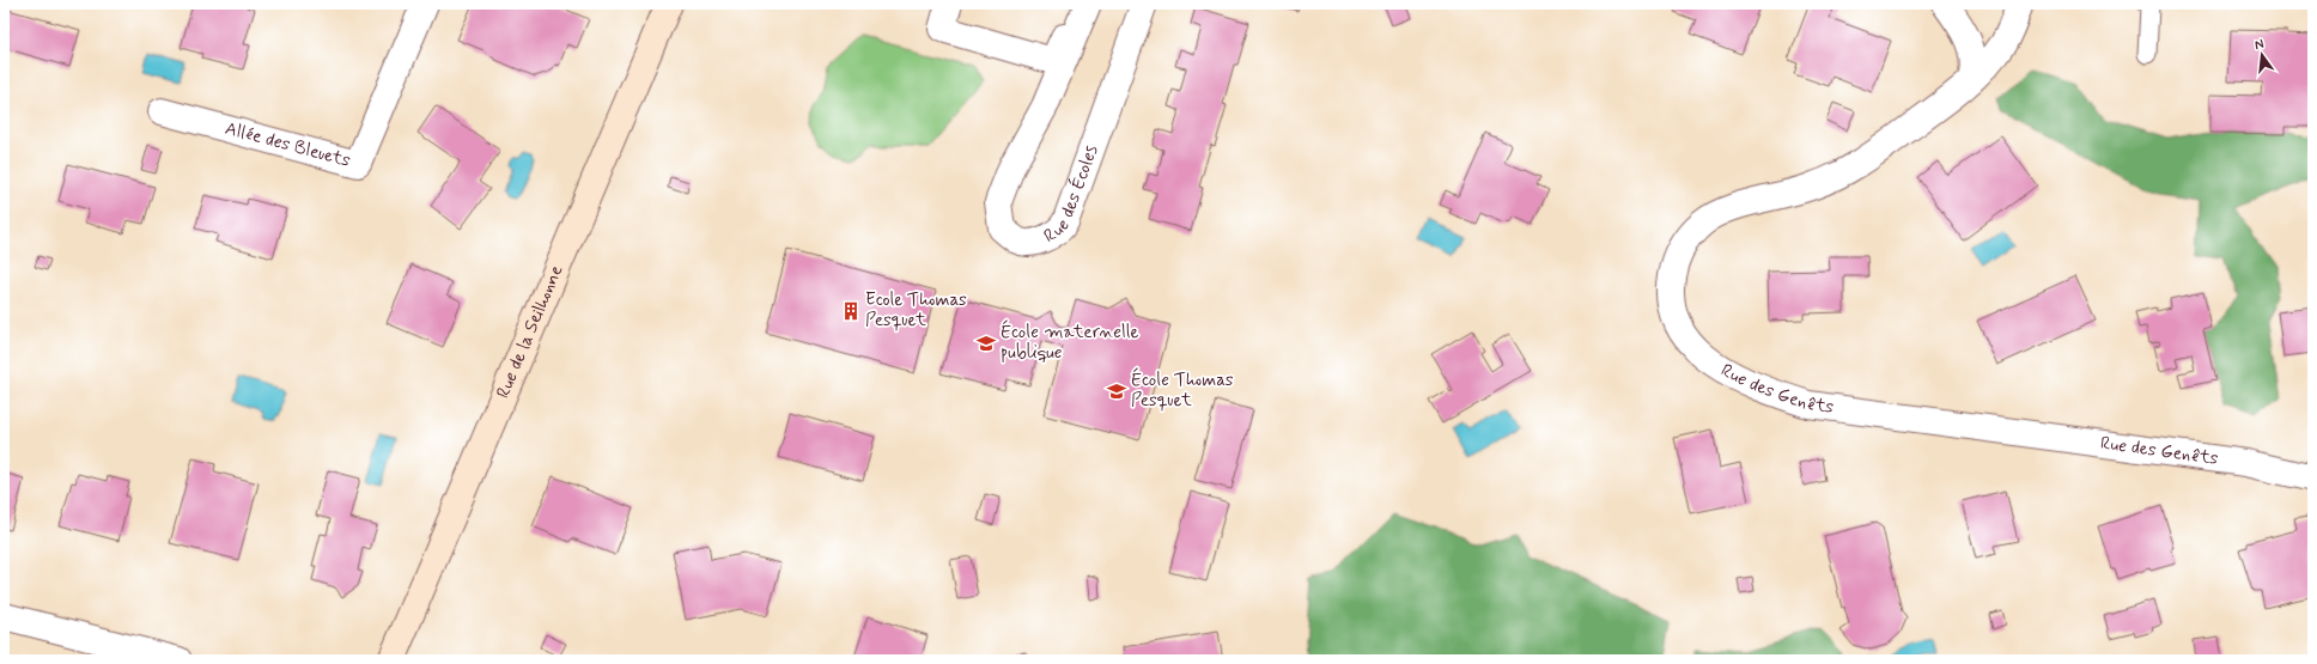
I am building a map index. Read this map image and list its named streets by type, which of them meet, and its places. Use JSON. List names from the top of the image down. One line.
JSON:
{"streets":{"street":["Allée des Bleuets","Rue des Écoles","Rue de la Seilhonne","Rue des Genêts"]},"places":{"building":["Ecole Thomas Pesquet"],"school or university":["École maternelle publique","École Thomas Pesquet"]},"north":"top"}
